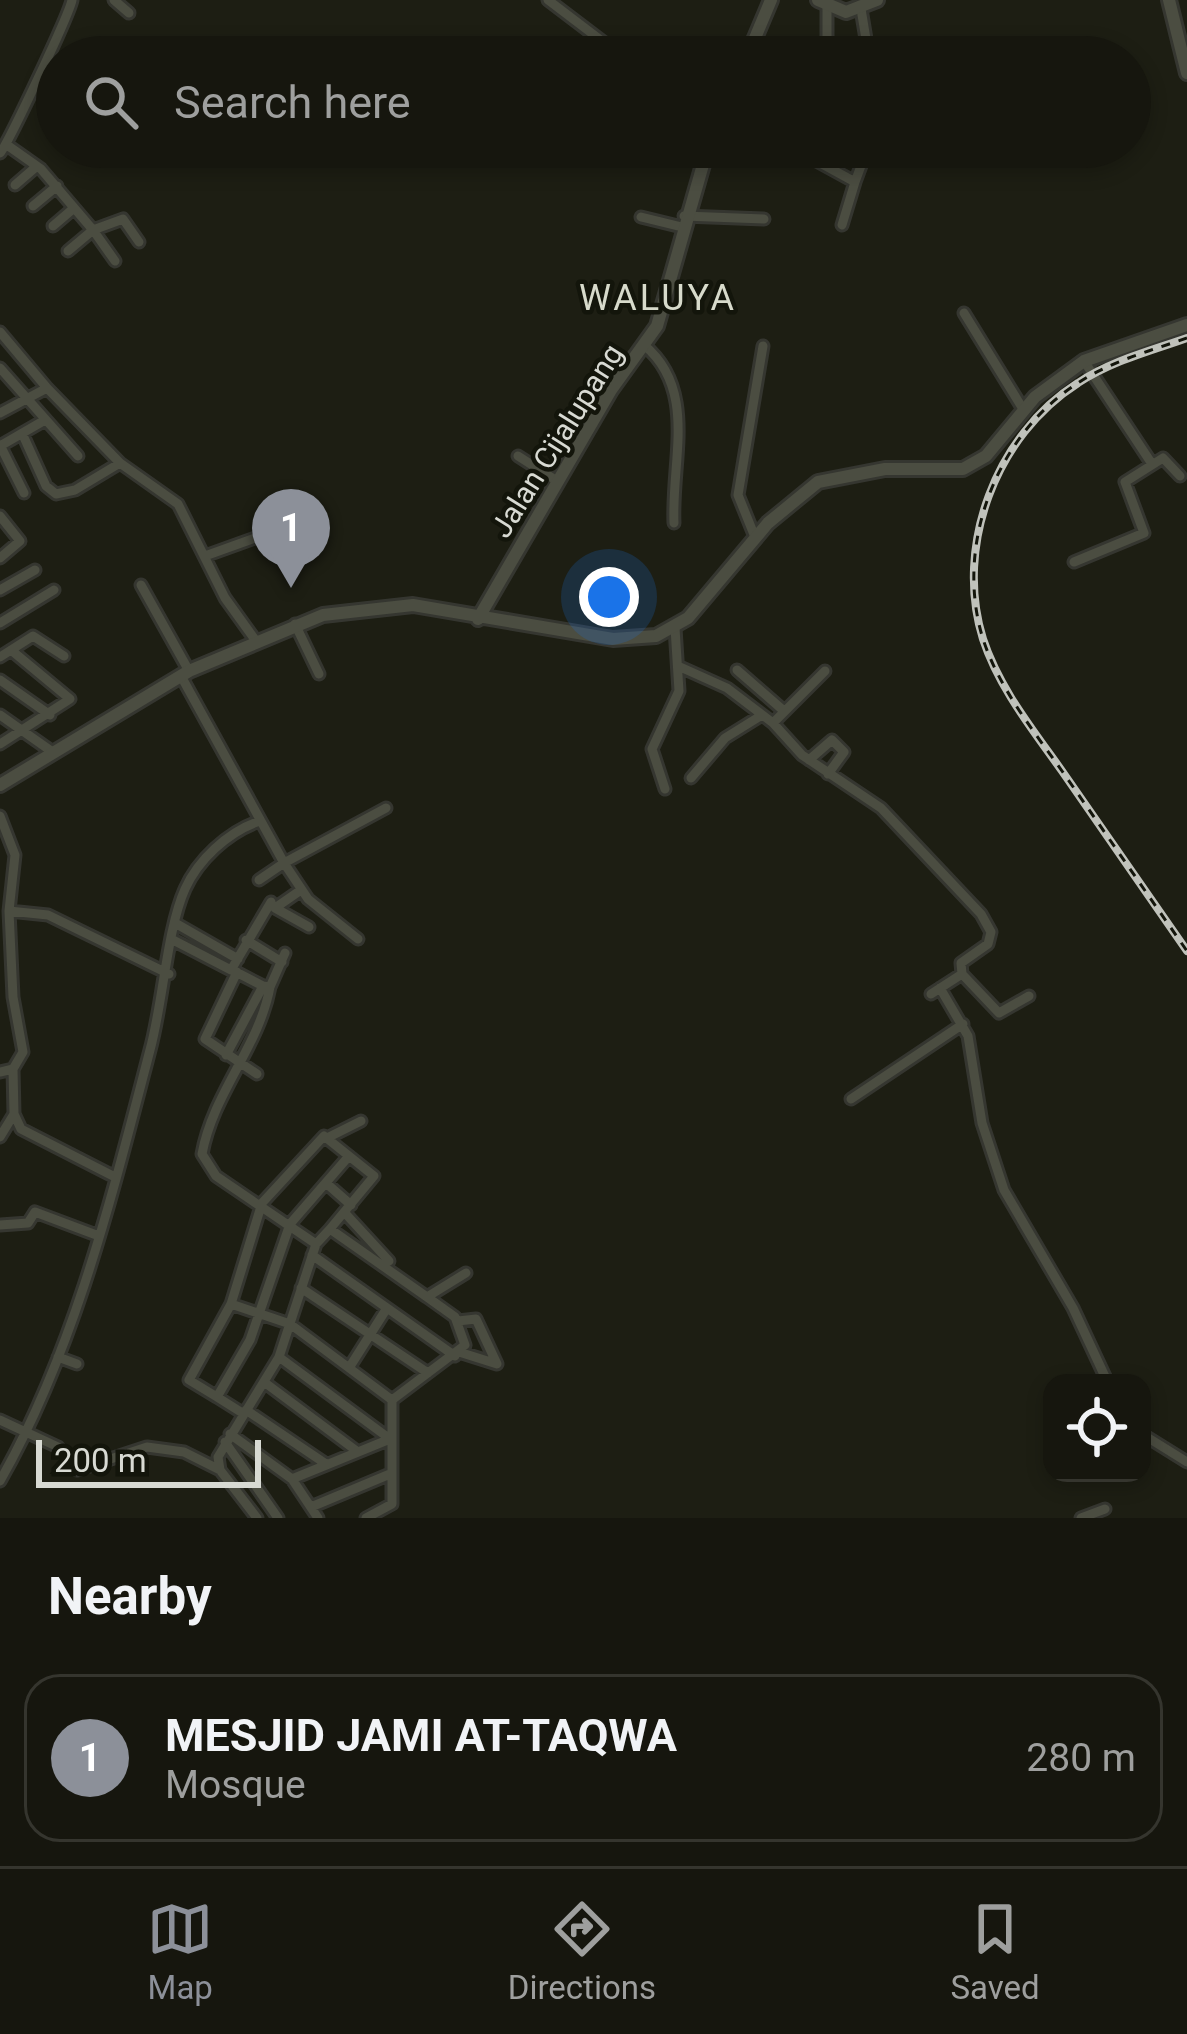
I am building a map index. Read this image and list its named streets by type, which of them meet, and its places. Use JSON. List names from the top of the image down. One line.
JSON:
{"streets":{"street":["Jalan Cijalupang"]},"districts":["WALUYA"],"scale_bar":"200 m","page":{"search":"Search here","pins":"1","scale":"200 m","heading":"Nearby","list":[{"mark":"1","name":"MESJID JAMI AT-TAQWA","note":"Mosque","value":"280 m"}],"nav":["Map","Directions","Saved"]}}
